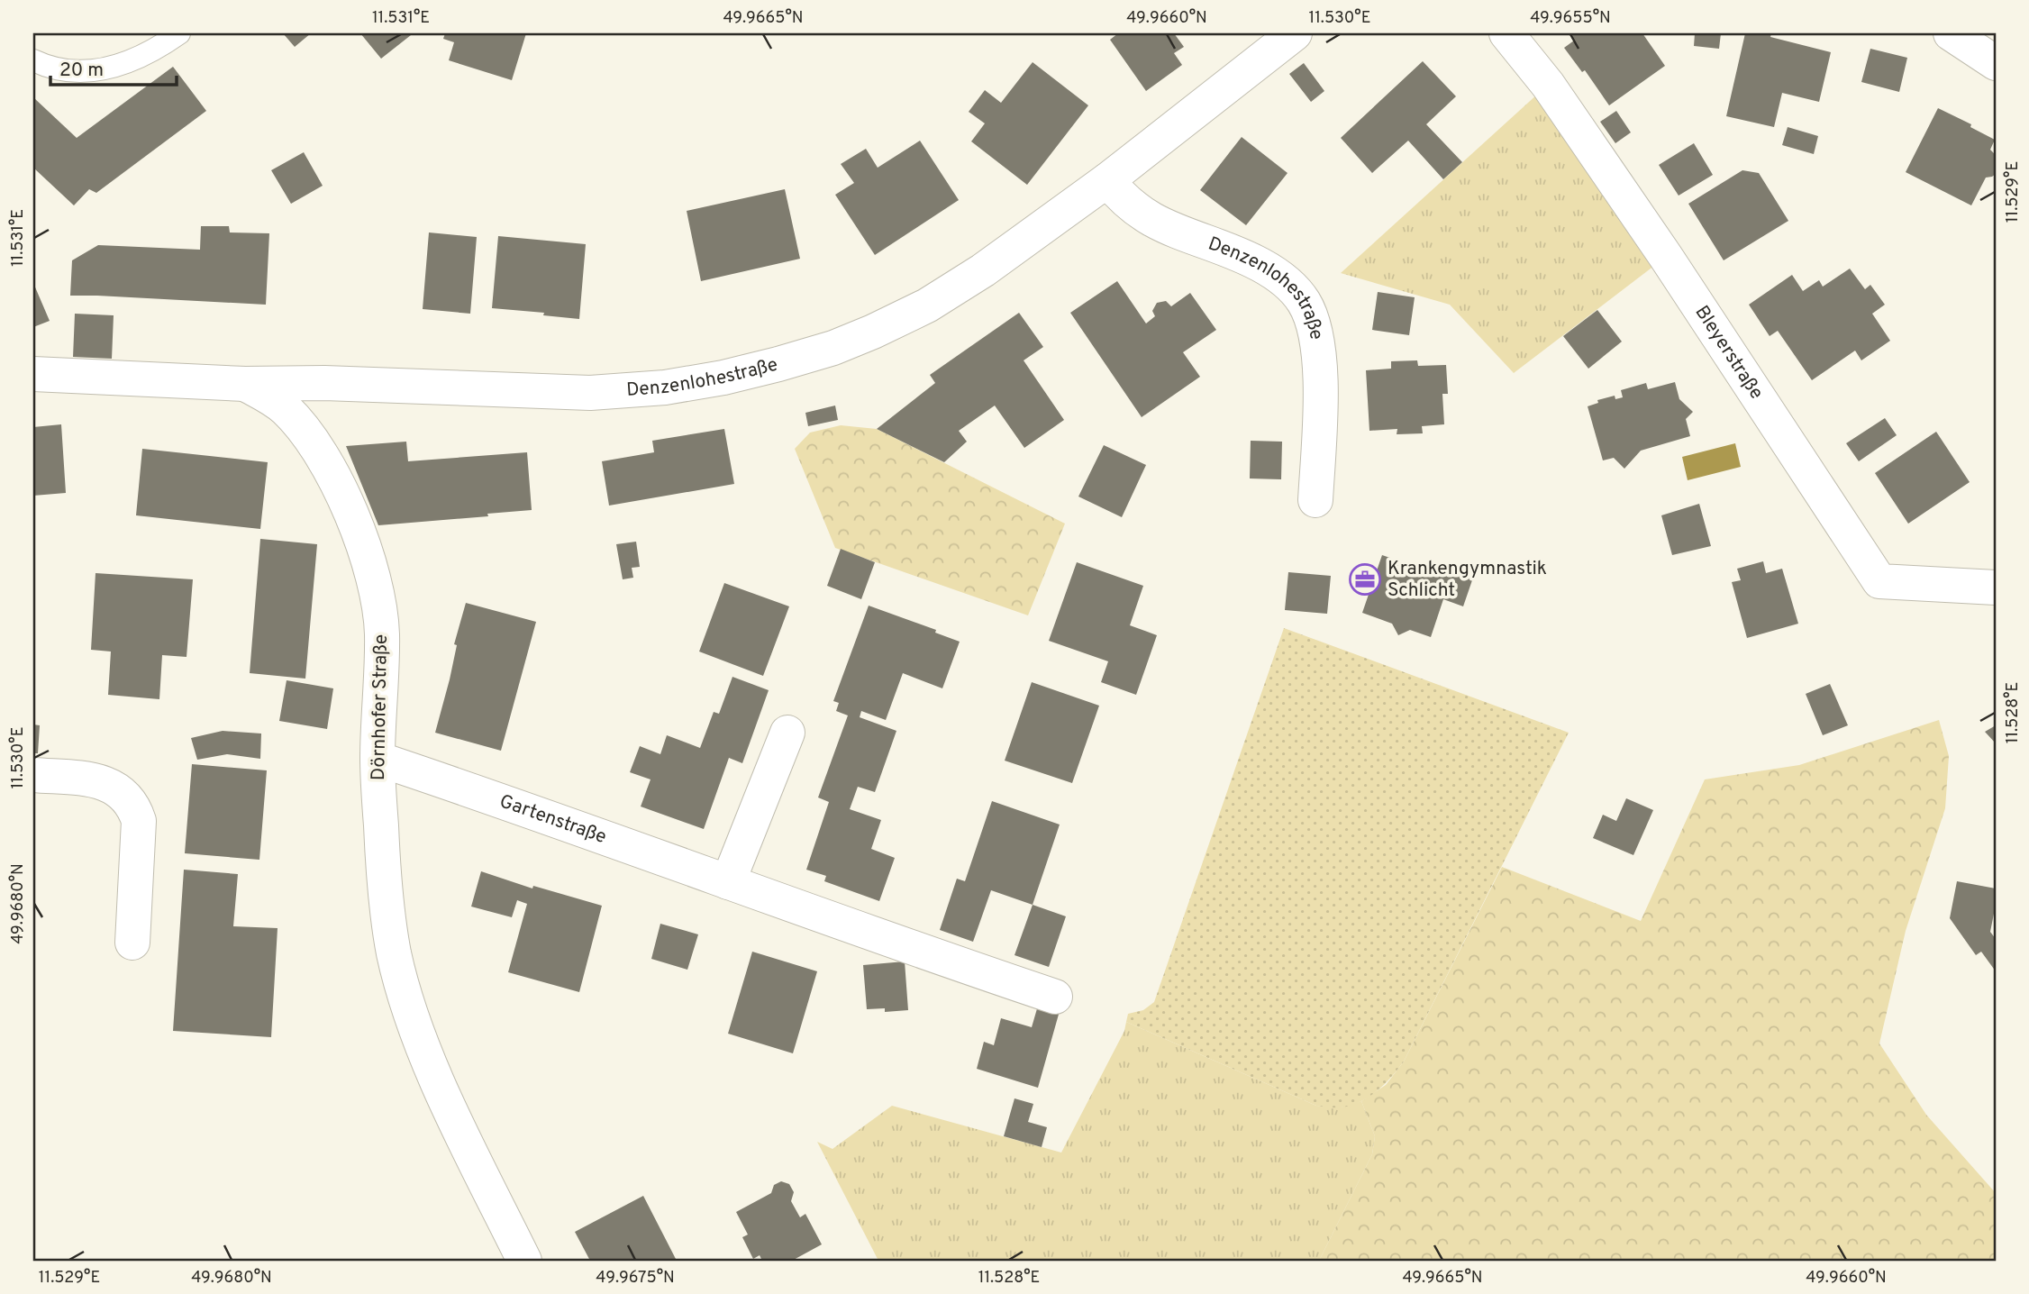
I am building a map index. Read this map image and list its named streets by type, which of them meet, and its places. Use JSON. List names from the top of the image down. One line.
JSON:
{"streets":{"street":["Denzenlohestraße","Bleyerstraße","Dörnhofer Straße","Gartenstraße"]},"crossings":[["Denzenlohestraße","Dörnhofer Straße"],["Dörnhofer Straße","Gartenstraße"]],"places":{"office":["Krankengymnastik Schlicht"]},"scale_bar":"20 m","coordinates":["11.531°E","49.9665°N","49.9660°N","11.530°E","49.9655°N","11.529°E","11.528°E","49.9680°N","49.9675°N"]}
